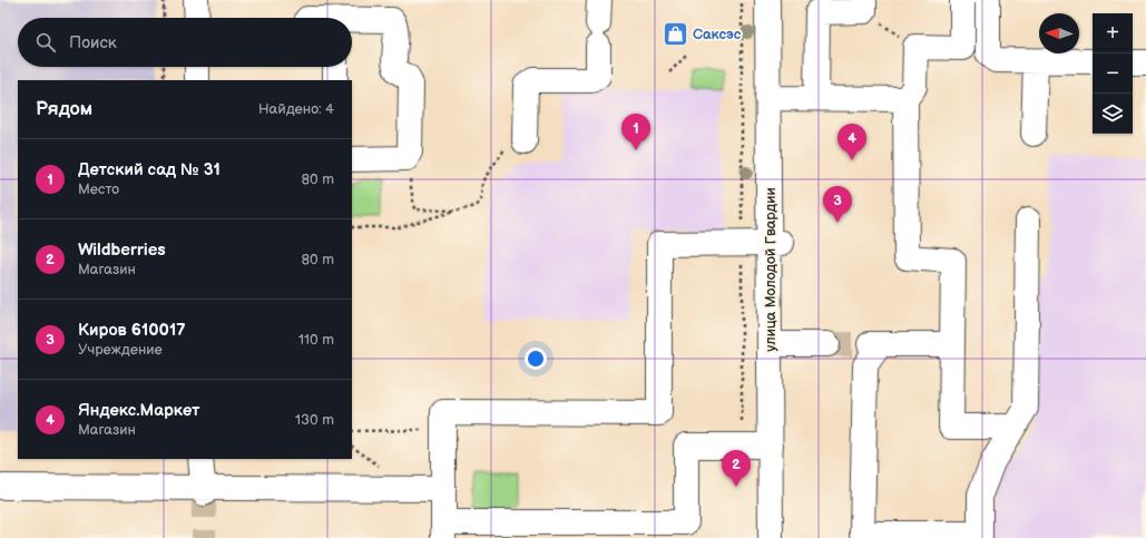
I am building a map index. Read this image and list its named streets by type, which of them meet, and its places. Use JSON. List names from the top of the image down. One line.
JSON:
{"streets":{"street":["улица Молодой Гвардии"]},"places":{"shop":["Саксэс"]},"north":"left","page":{"map_buttons":["+","−"],"search":"Поиск","heading":["Рядом","Найдено: 4"],"pins":["1","4","3","2"],"list":[{"mark":"1","name":"Детский сад № 31","note":"Место","value":"80 m"},{"mark":"2","name":"Wildberries","note":"Магазин","value":"80 m"},{"mark":"3","name":"Киров 610017","note":"Учреждение","value":"110 m"},{"mark":"4","name":"Яндекс.Маркет","note":"Магазин","value":"130 m"}]}}
